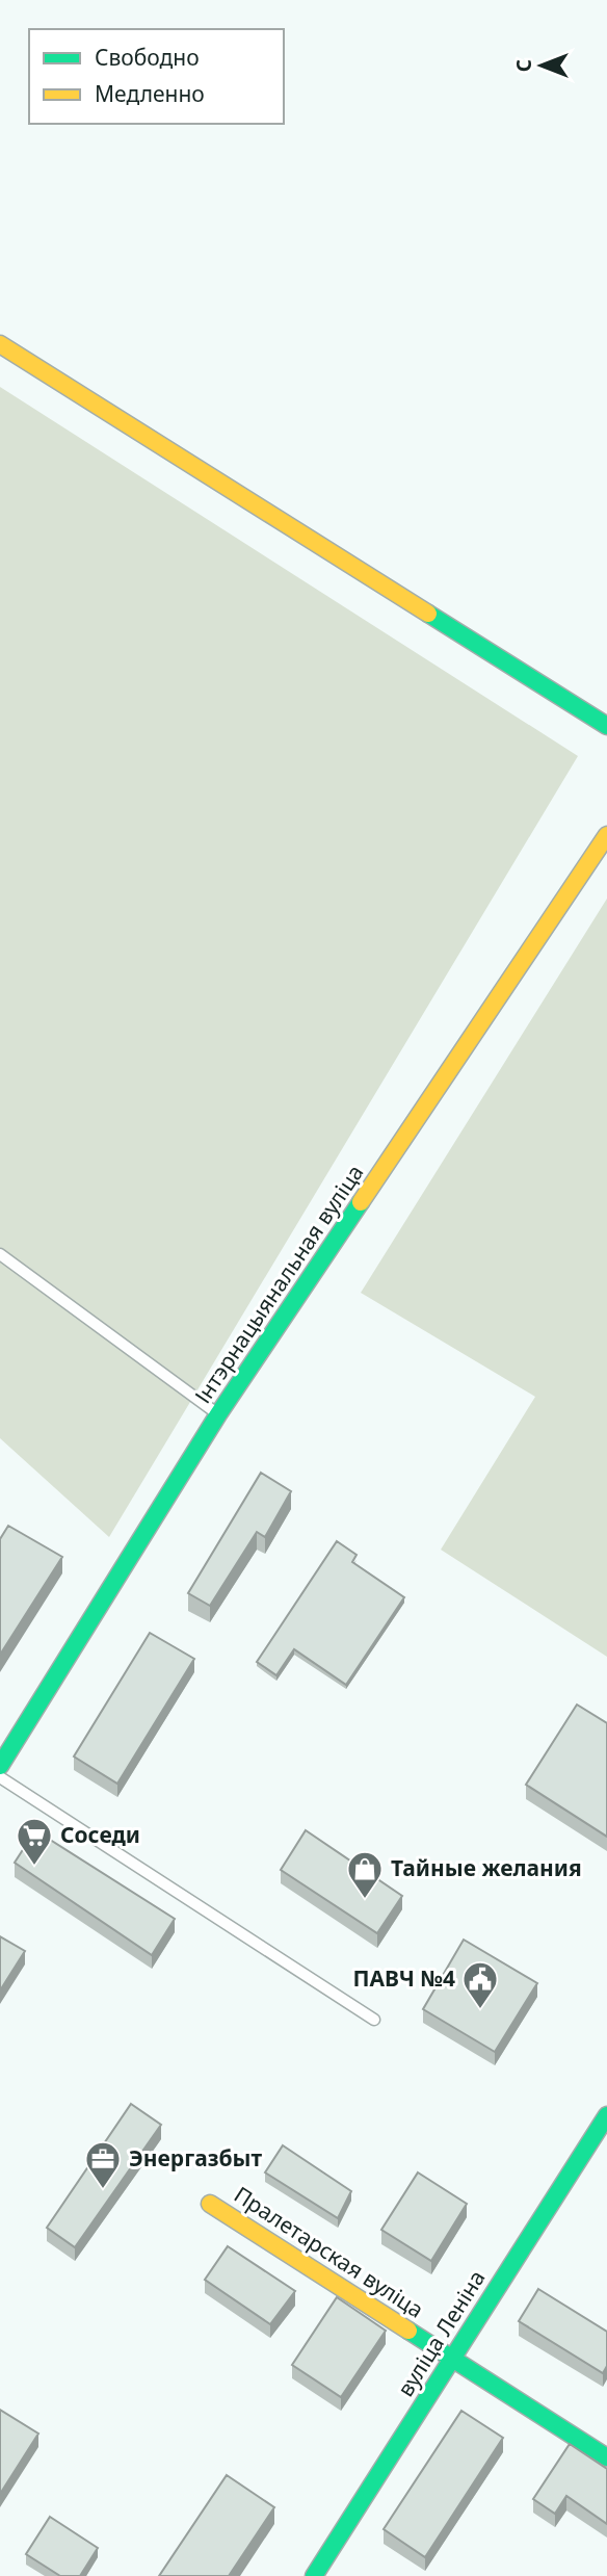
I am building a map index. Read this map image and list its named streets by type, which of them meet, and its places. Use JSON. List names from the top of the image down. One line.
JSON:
{"streets":{"street":["Інтэрнацыянальная вуліца","Пралетарская вуліца","вуліца Леніна"]},"crossings":[["Пралетарская вуліца","вуліца Леніна"]],"places":{"supermarket":["Соседи"],"shop":["Тайные желания"],"public building":["ПАВЧ №4"],"office":["Энергазбыт"]},"legend":["Свободно","Медленно"],"north":"left"}
